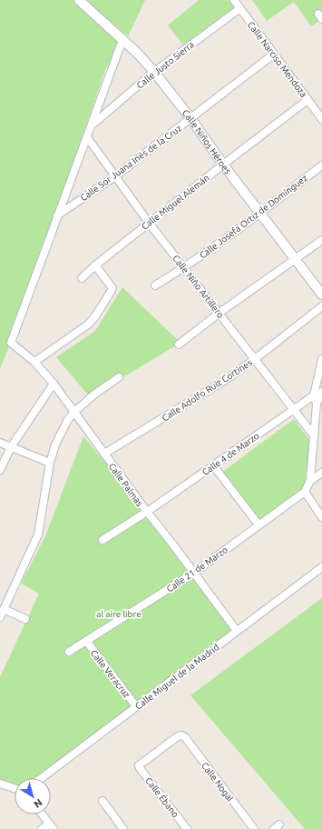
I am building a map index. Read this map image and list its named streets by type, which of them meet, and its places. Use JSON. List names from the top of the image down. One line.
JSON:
{"streets":{"street":["Calle Narciso Mendoza","Calle Justo Sierra","Calle Niños Héroes","Calle Sor Juana Inés de la Cruz","Calle Miguel Alemán","Calle Josefa Ortiz de Domínguez","Calle Niño Artillero","Calle Adolfo Ruiz Cortines","Calle 4 de Marzo","Calle Palmas","Calle 21 de Marzo","Calle Veracruz","Calle Miguel de la Madrid","Calle Nogal","Calle Ébano"]},"crossings":[["Calle Narciso Mendoza","Calle Justo Sierra"],["Calle Narciso Mendoza","Calle Sor Juana Inés de la Cruz"],["Calle Narciso Mendoza","Calle Miguel Alemán"],["Calle Justo Sierra","Calle Niños Héroes"],["Calle Niños Héroes","Calle Sor Juana Inés de la Cruz"],["Calle Niños Héroes","Calle Miguel Alemán"],["Calle Niños Héroes","Calle Josefa Ortiz de Domínguez"],["Calle Sor Juana Inés de la Cruz","Calle Niño Artillero"],["Calle Sor Juana Inés de la Cruz","Calle Palmas"],["Calle Miguel Alemán","Calle Niño Artillero"],["Calle Josefa Ortiz de Domínguez","Calle Niño Artillero"],["Calle Niño Artillero","Calle Adolfo Ruiz Cortines"],["Calle Niño Artillero","Calle 4 de Marzo"],["Calle Adolfo Ruiz Cortines","Calle Palmas"],["Calle 4 de Marzo","Calle Palmas"],["Calle Palmas","Calle 21 de Marzo"],["Calle Palmas","Calle Miguel de la Madrid"],["Calle 21 de Marzo","Calle Veracruz"],["Calle Veracruz","Calle Miguel de la Madrid"],["Calle Nogal","Calle Ébano"]],"parks":["al aire libre"],"north":"bottom right"}
